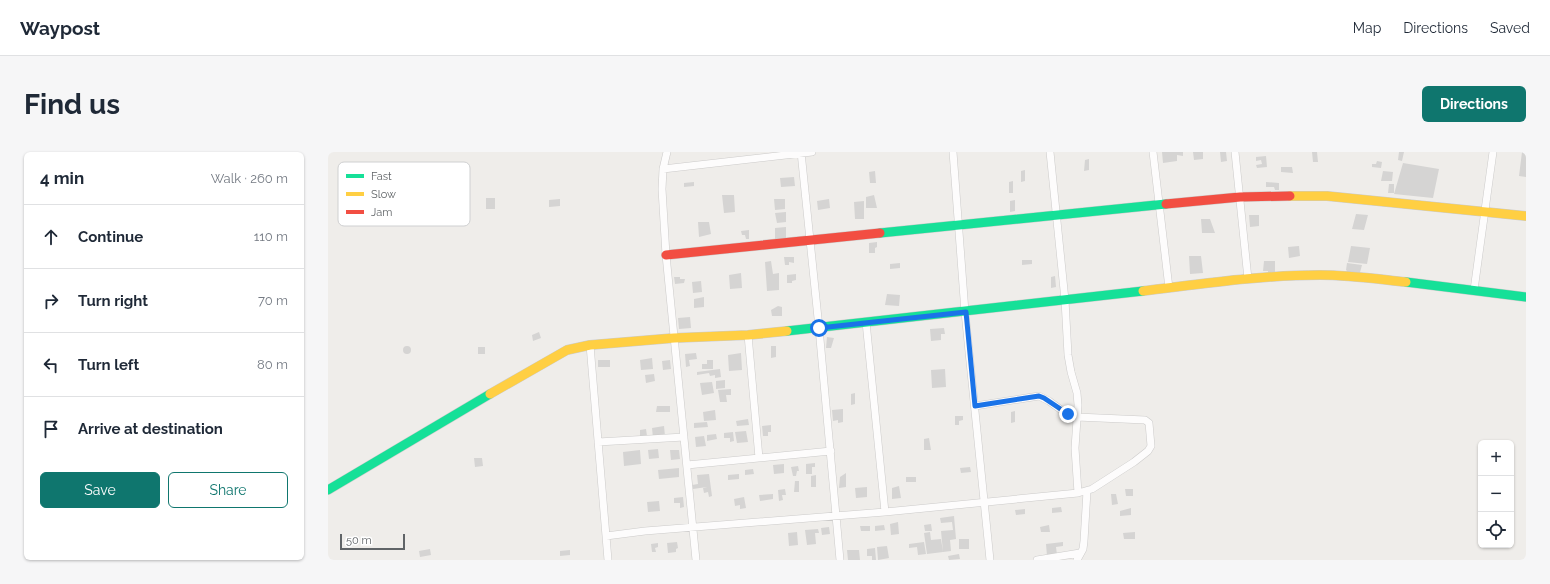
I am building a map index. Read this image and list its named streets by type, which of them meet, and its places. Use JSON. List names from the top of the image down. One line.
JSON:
{"legend":["Fast","Slow","Jam"],"scale_bar":"50 m","page":{"header":"Waypost","nav":["Map","Directions","Saved"],"buttons":["Directions",["Save","Share"]],"title":"Find us","heading":["4 min","Walk · 260 m"],"list":[["Continue","110 m"],["Turn right","70 m"],["Turn left","80 m"],"Arrive at destination"],"map_buttons":["+","−"],"scale":"50 m"}}
